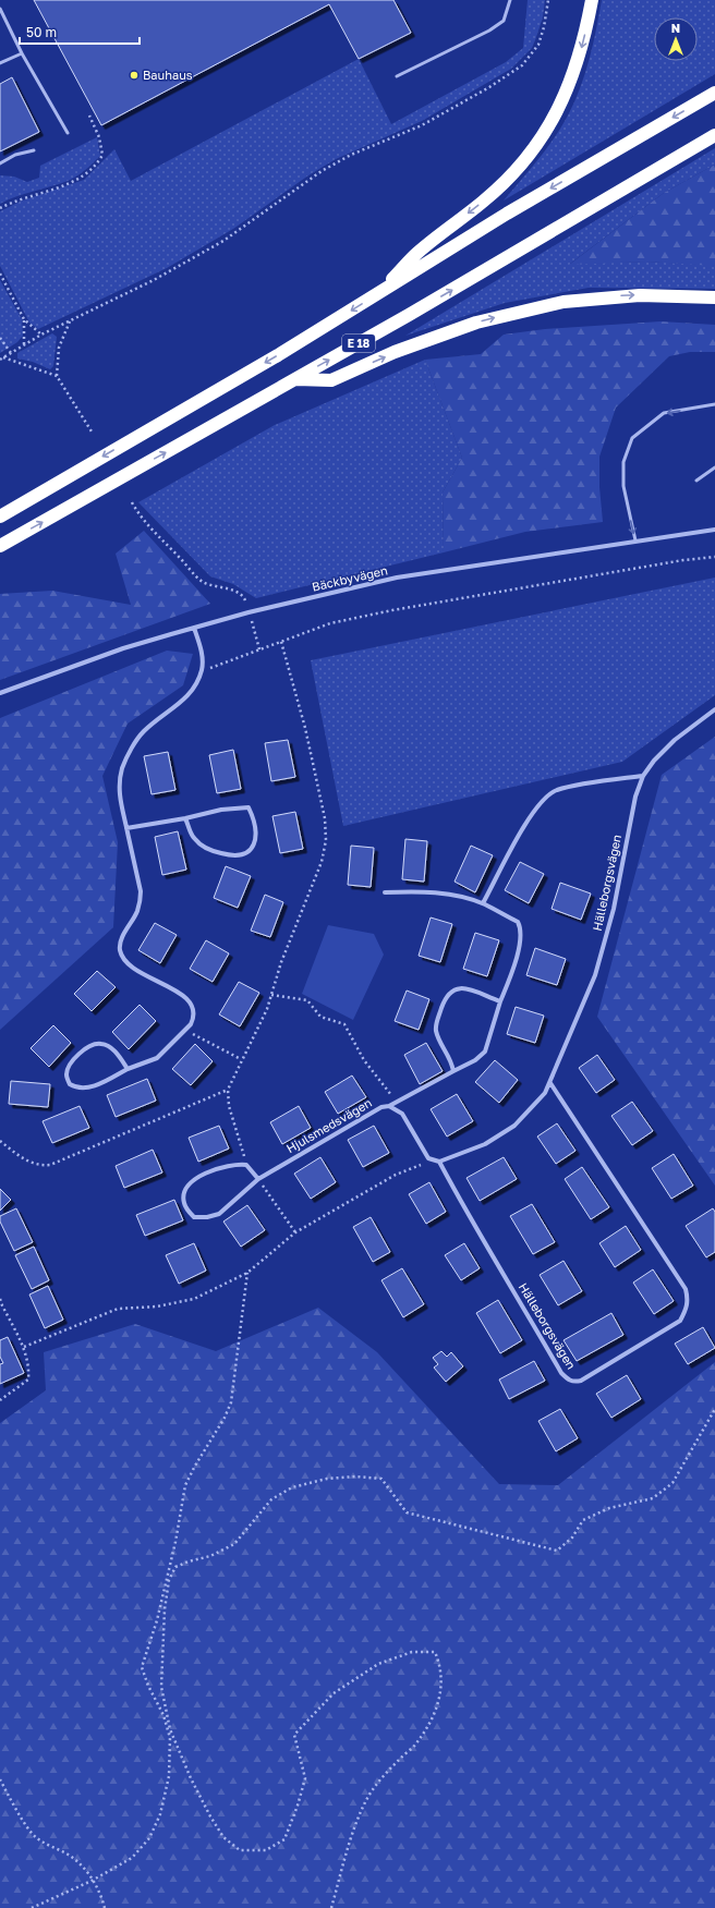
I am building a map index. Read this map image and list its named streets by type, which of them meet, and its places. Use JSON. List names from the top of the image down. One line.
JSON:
{"streets":{"highway":["E 18"],"street":["Bäckbyvägen","Hälleborgsvägen","Hjulsmedsvägen"]},"places":["Bauhaus"],"scale_bar":"50 m","north":"top"}
